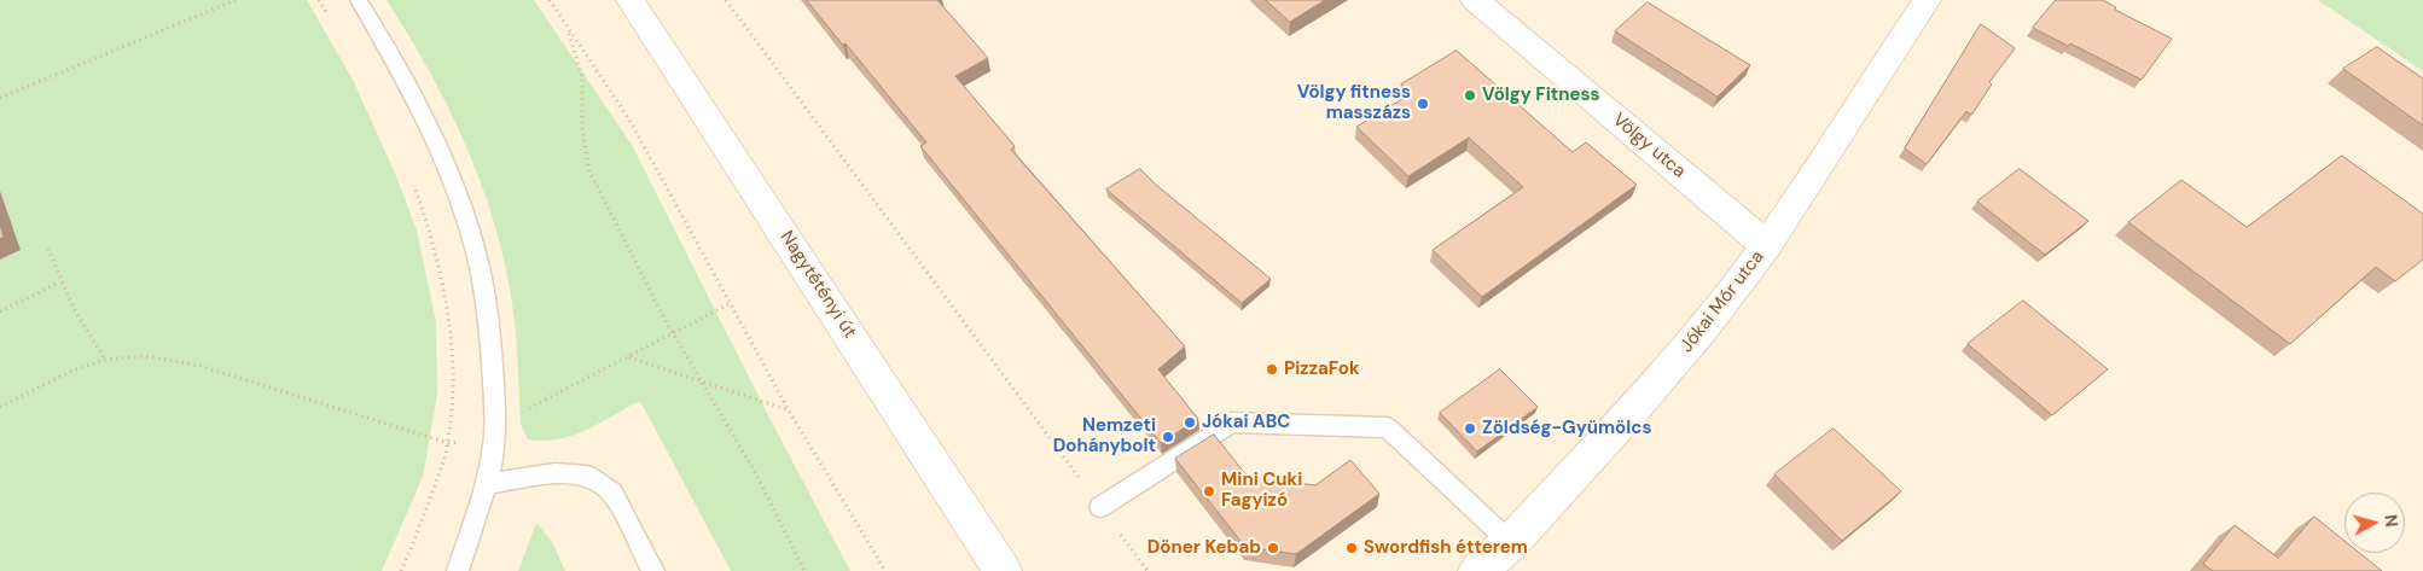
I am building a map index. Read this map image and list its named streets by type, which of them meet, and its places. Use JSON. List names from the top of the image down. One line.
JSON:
{"streets":{"street":["Völgy utca","Nagytétényi út","Jókai Mór utca"]},"crossings":[["Völgy utca","Jókai Mór utca"]],"places":["Völgy Fitness","Völgy fitness masszázs","PizzaFok","Jókai ABC","Zöldség-Gyümölcs","Nemzeti Dohánybolt","Mini Cuki Fagyizó","Döner Kebab","Swordfish étterem"],"north":"right"}
